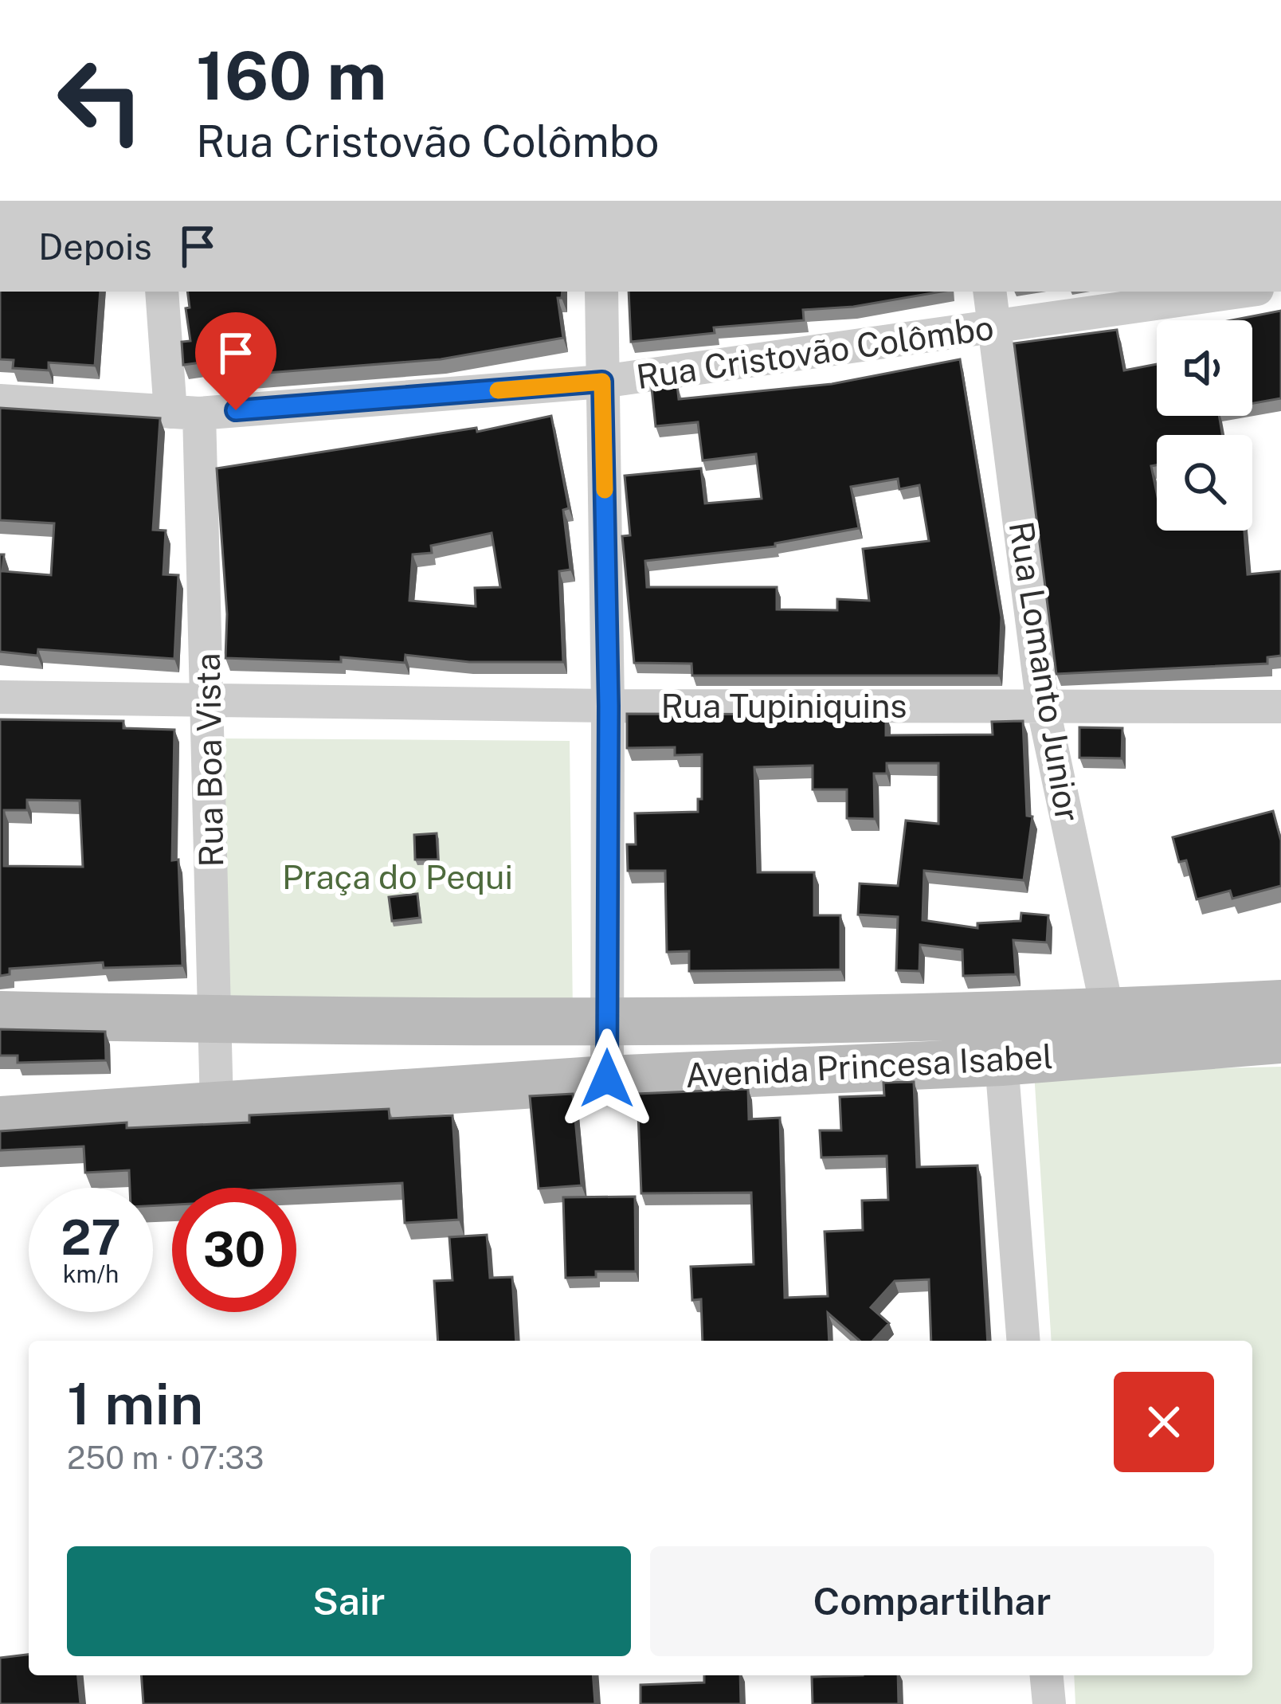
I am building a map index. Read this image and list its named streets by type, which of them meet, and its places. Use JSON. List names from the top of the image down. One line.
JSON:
{"streets":{"main road":["Avenida Princesa Isabel"],"street":["Rua Cristovão Colômbo","Rua Lomanto Junior","Rua Tupiniquins","Rua Boa Vista"]},"crossings":[["Rua Cristovão Colômbo","Rua Lomanto Junior"],["Rua Cristovão Colômbo","Rua Boa Vista"],["Rua Lomanto Junior","Rua Tupiniquins"],["Rua Lomanto Junior","Avenida Princesa Isabel"],["Rua Tupiniquins","Rua Boa Vista"],["Rua Boa Vista","Avenida Princesa Isabel"]],"parks":["Praça do Pequi"],"page":{"turn":["160 m","Rua Cristovão Colômbo"],"then":"Depois","speed":"27 km/h","limit":"30","heading":["1 min","250 m · 07:33"],"buttons":["Sair","Compartilhar"]}}
